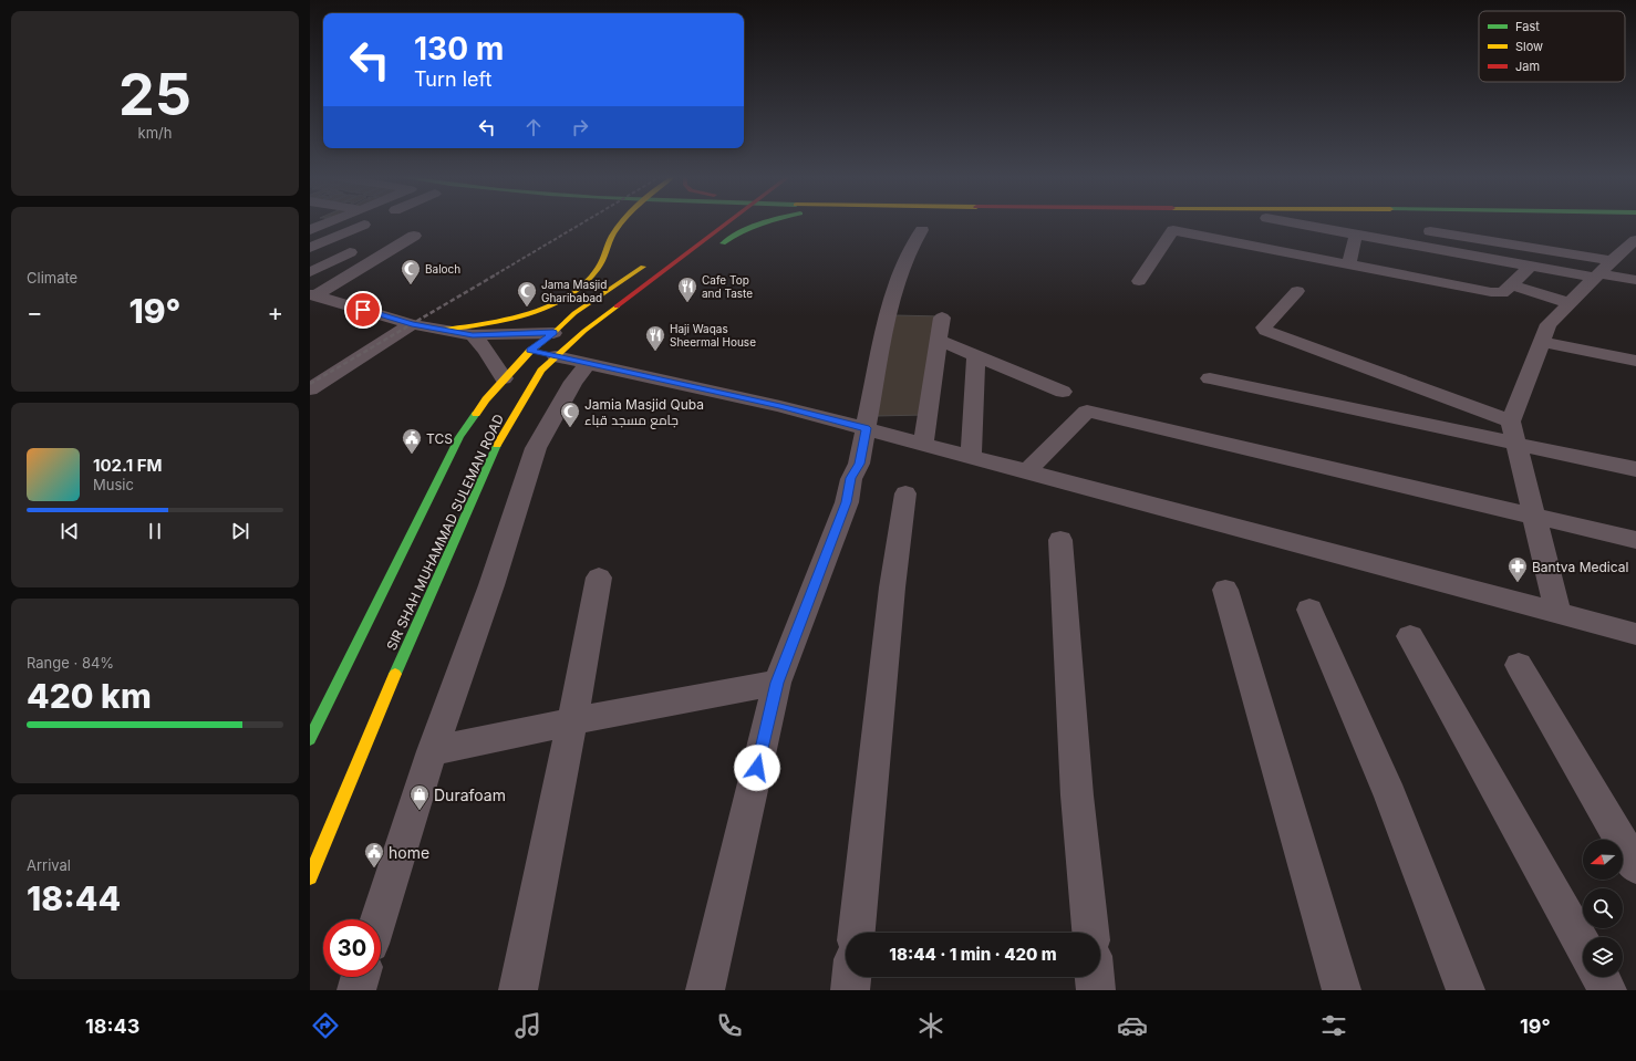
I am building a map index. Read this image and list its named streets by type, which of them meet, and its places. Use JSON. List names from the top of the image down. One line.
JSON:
{"streets":{"highway":["SIR SHAH MUHAMMAD SULEMAN ROAD"]},"places":{"mosque":["Baloch","Jama Masjid Gharibabad","Jamia Masjid Quba جامع مسجد قباء"],"restaurant":["Cafe Top and Taste","Haji Waqas Sheermal House"],"public building":["TCS","home"],"pharmacy":["Bantva Medical"],"shop":["Durafoam"]},"legend":["Fast","Slow","Jam"],"north":"left","page":{"tile":[["25","km/h"],"Climate",["Range · 84%","420 km"],["Arrival","18:44"]],"turn":["130 m","Turn left"],"heat":["−","19°","+"],"song":["102.1 FM","Music"],"limit":"30","trip":"18:44 · 1 min · 420 m","tabs":["18:43","19°"]}}
